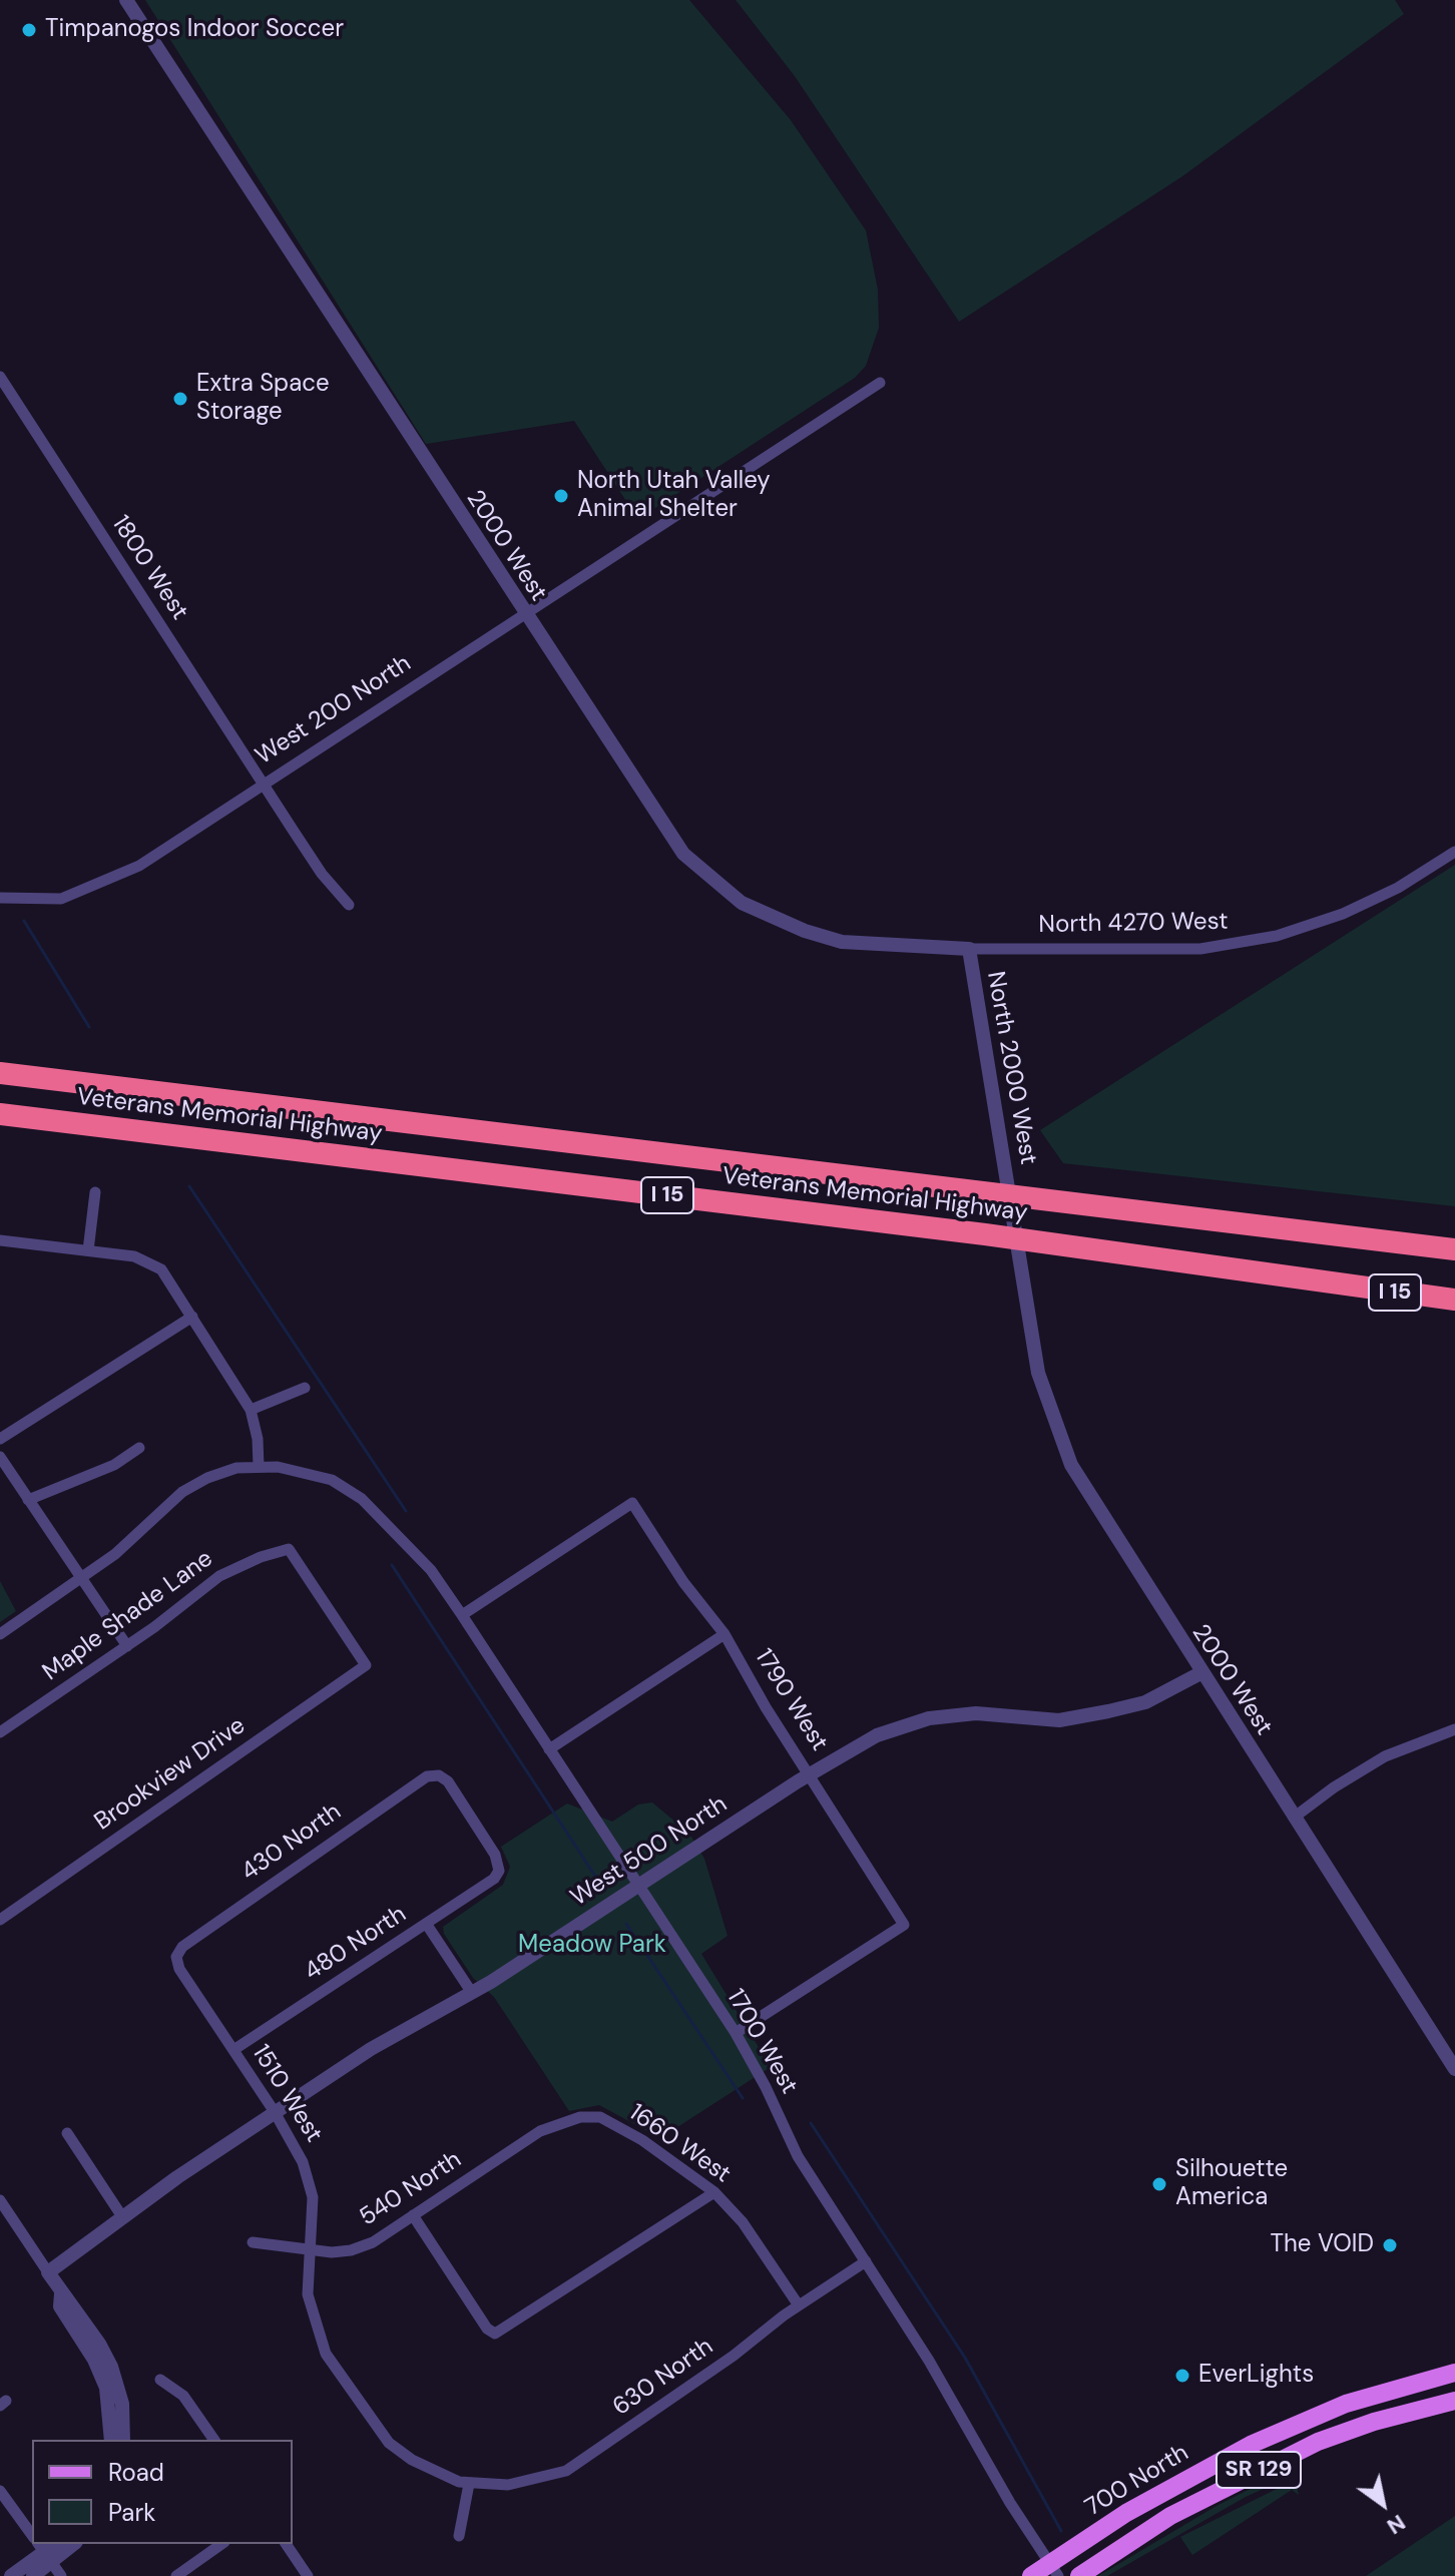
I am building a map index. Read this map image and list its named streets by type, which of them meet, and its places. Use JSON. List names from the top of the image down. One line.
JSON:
{"streets":{"highway":["Veterans Memorial Highway","I 15"],"main road":["SR 129","700 North"],"street":["2000 West","1800 West","West 200 North","North 4270 West","North 2000 West","Maple Shade Lane","1790 West","Brookview Drive","430 North","West 500 North","480 North","1700 West","1510 West","1660 West","540 North","630 North"]},"crossings":[["2000 West","West 200 North"],["2000 West","North 4270 West"],["2000 West","North 2000 West"],["2000 West","West 500 North"],["1800 West","West 200 North"],["North 4270 West","North 2000 West"],["Maple Shade Lane","Brookview Drive"],["1790 West","West 500 North"],["1790 West","1700 West"],["430 North","480 North"],["430 North","1510 West"],["West 500 North","1700 West"],["West 500 North","1510 West"],["480 North","1510 West"],["1700 West","630 North"],["1700 West","700 North"],["1510 West","540 North"],["1510 West","630 North"],["1660 West","540 North"],["1660 West","630 North"]],"parks":["Meadow Park"],"places":["Timpanogos Indoor Soccer","Extra Space Storage","North Utah Valley Animal Shelter","Silhouette America","The VOID","EverLights"],"legend":["Road","Park"],"north":"bottom right"}
